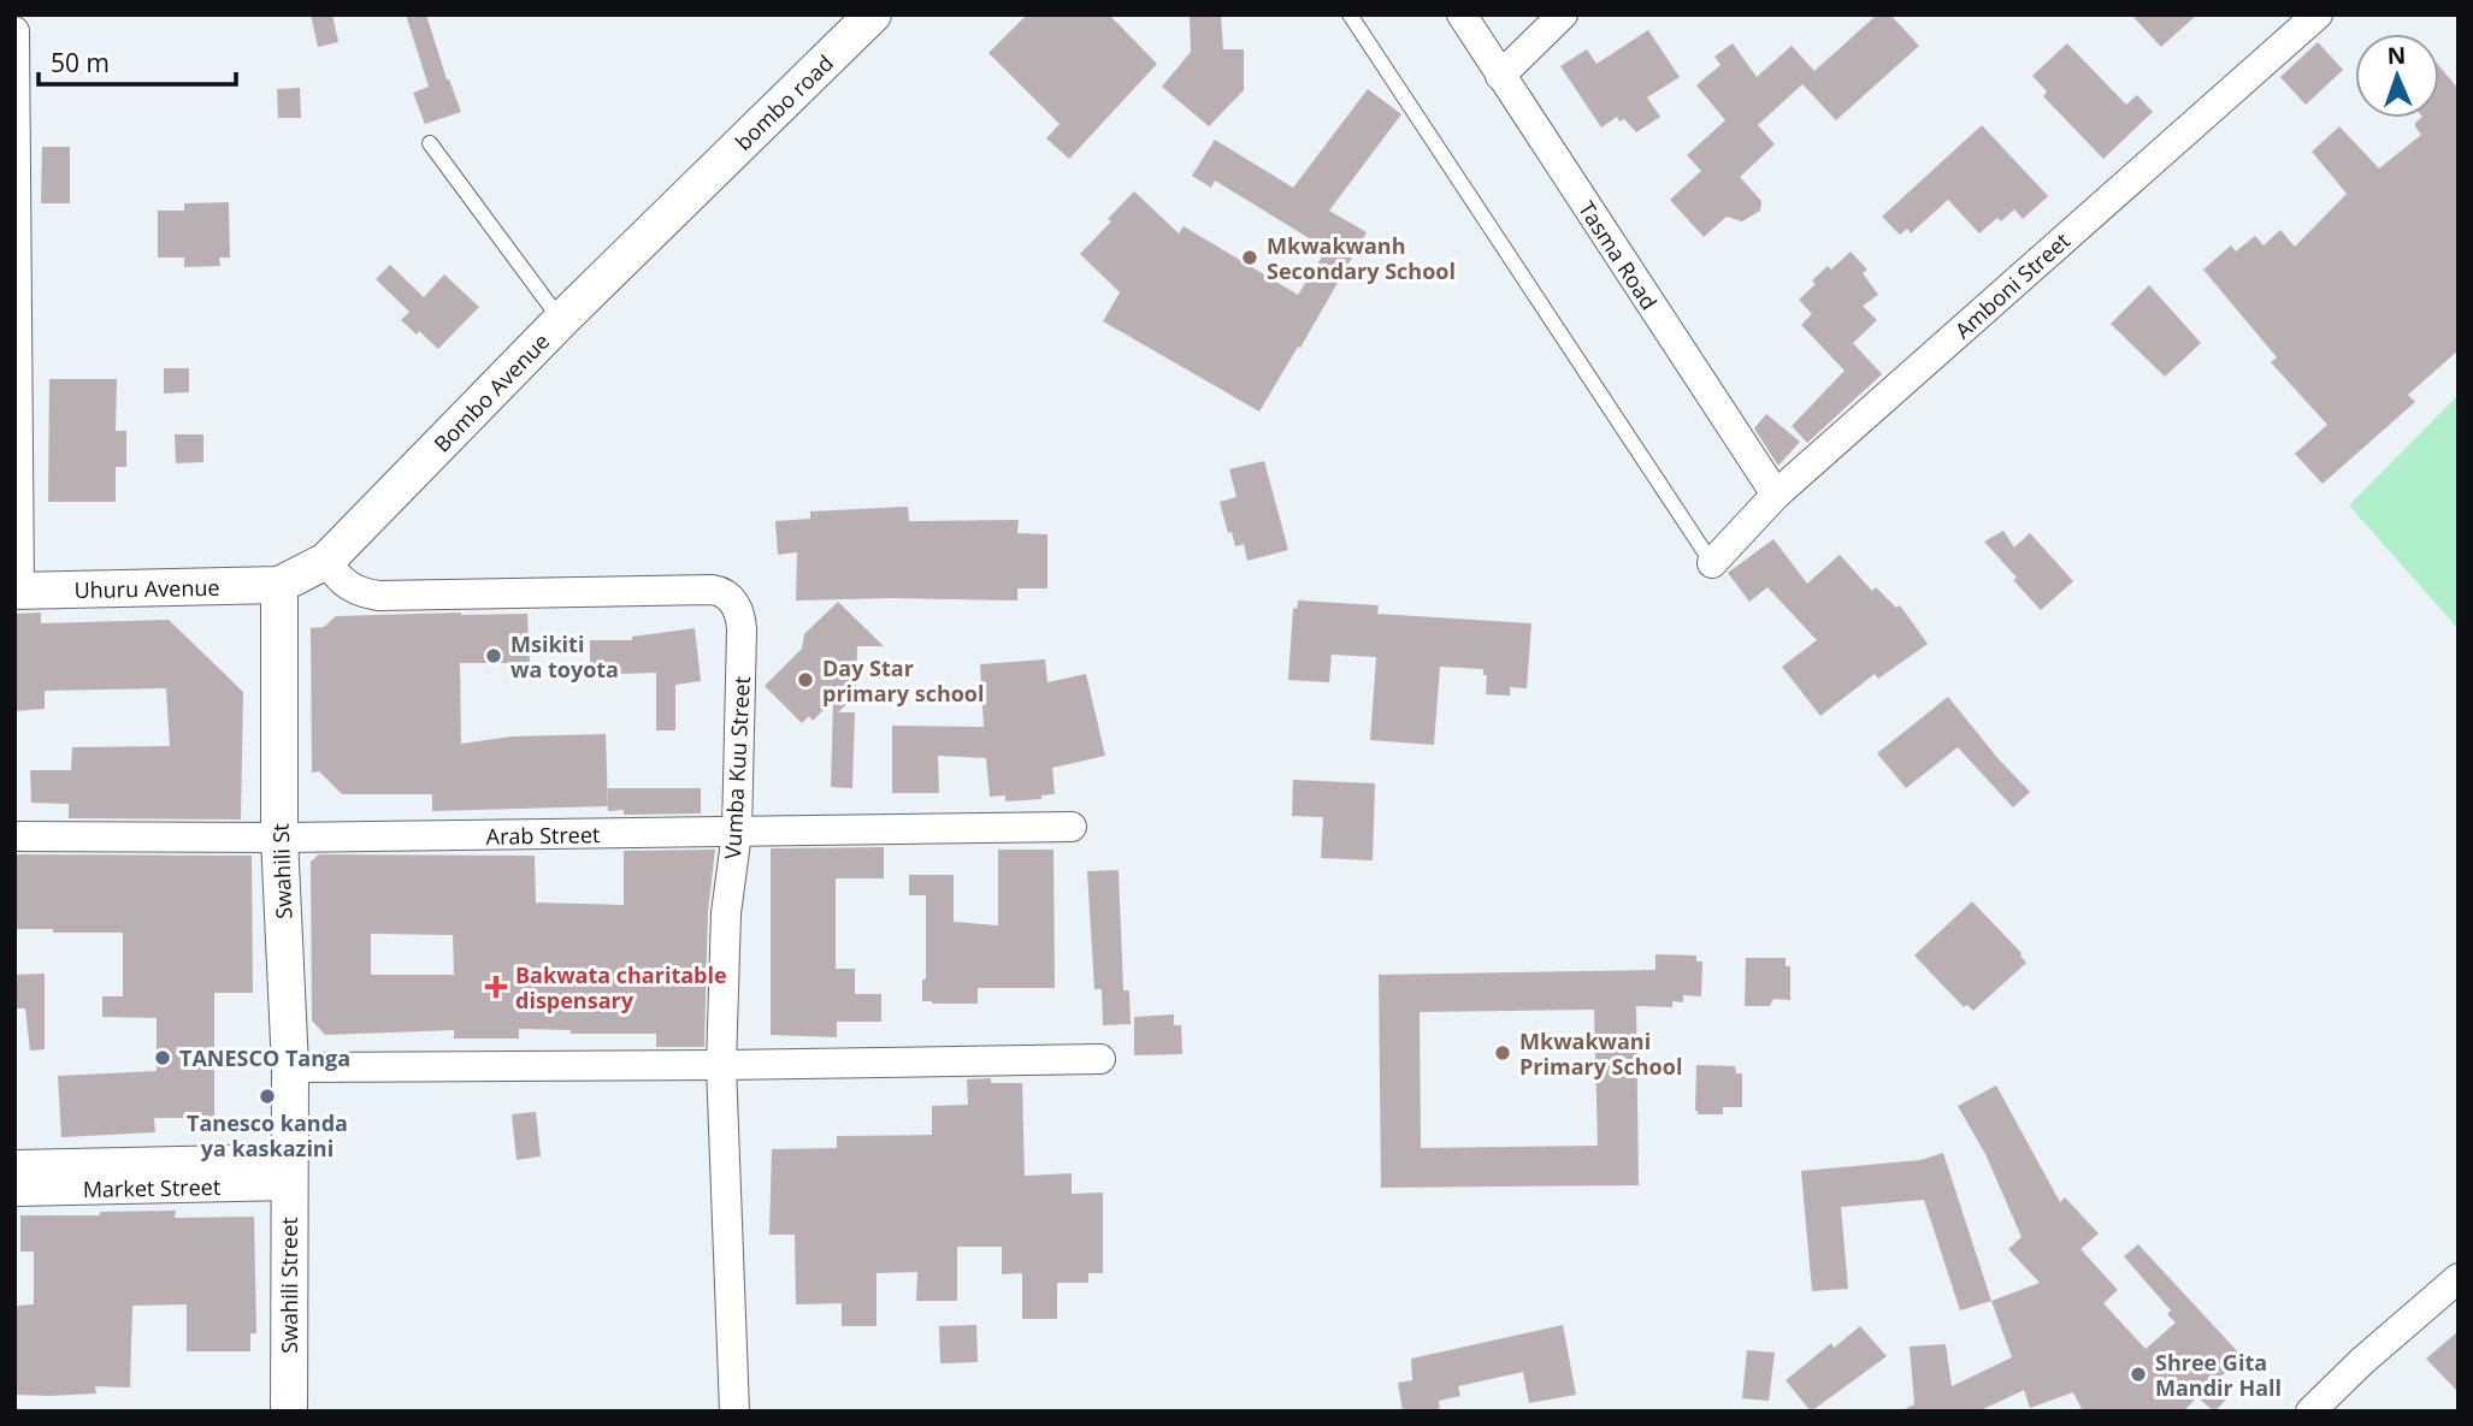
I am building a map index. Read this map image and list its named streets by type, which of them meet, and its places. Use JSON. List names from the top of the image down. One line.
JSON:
{"streets":{"street":["bombo road","Tasma Road","Amboni Street","Bombo Avenue","Uhuru Avenue","Vumba Kuu Street","Arab Street","Swahili St","Market Street","Swahili Street"]},"crossings":[["bombo road","Bombo Avenue"],["Tasma Road","Amboni Street"],["Bombo Avenue","Uhuru Avenue"],["Bombo Avenue","Vumba Kuu Street"],["Bombo Avenue","Swahili St"],["Uhuru Avenue","Swahili St"],["Vumba Kuu Street","Arab Street"],["Arab Street","Swahili St"],["Swahili St","Market Street"],["Swahili St","Swahili Street"],["Market Street","Swahili Street"]],"places":{"other":["Mkwakwanh Secondary School","Msikiti wa toyota","Day Star primary school","Mkwakwani Primary School","TANESCO Tanga","Tanesco kanda ya kaskazini","Shree Gita Mandir Hall"],"health":["Bakwata charitable dispensary"]},"scale_bar":"50 m","north":"top"}
